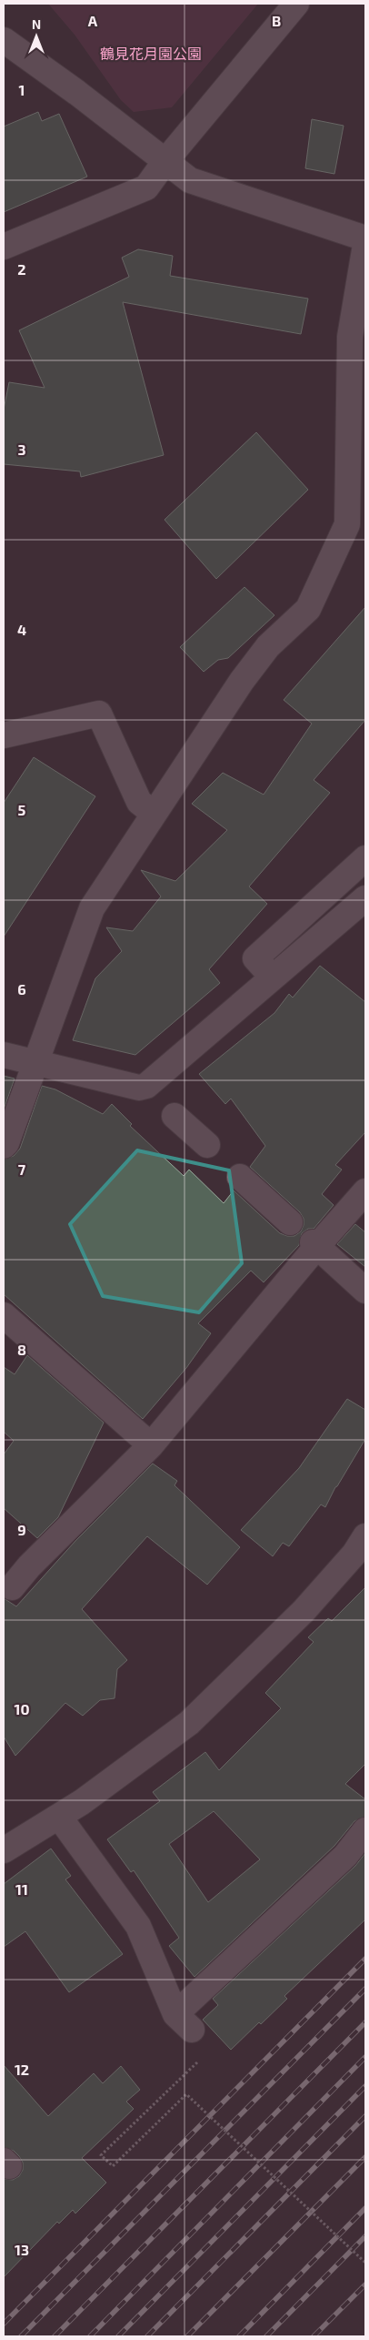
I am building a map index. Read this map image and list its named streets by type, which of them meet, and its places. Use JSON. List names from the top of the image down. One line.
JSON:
{"parks":["鶴見花月園公園"],"north":"top","grid":{"columns":["A","B"],"rows":["1","2","3","4","5","6","7","8","9","10","11","12","13"]}}
